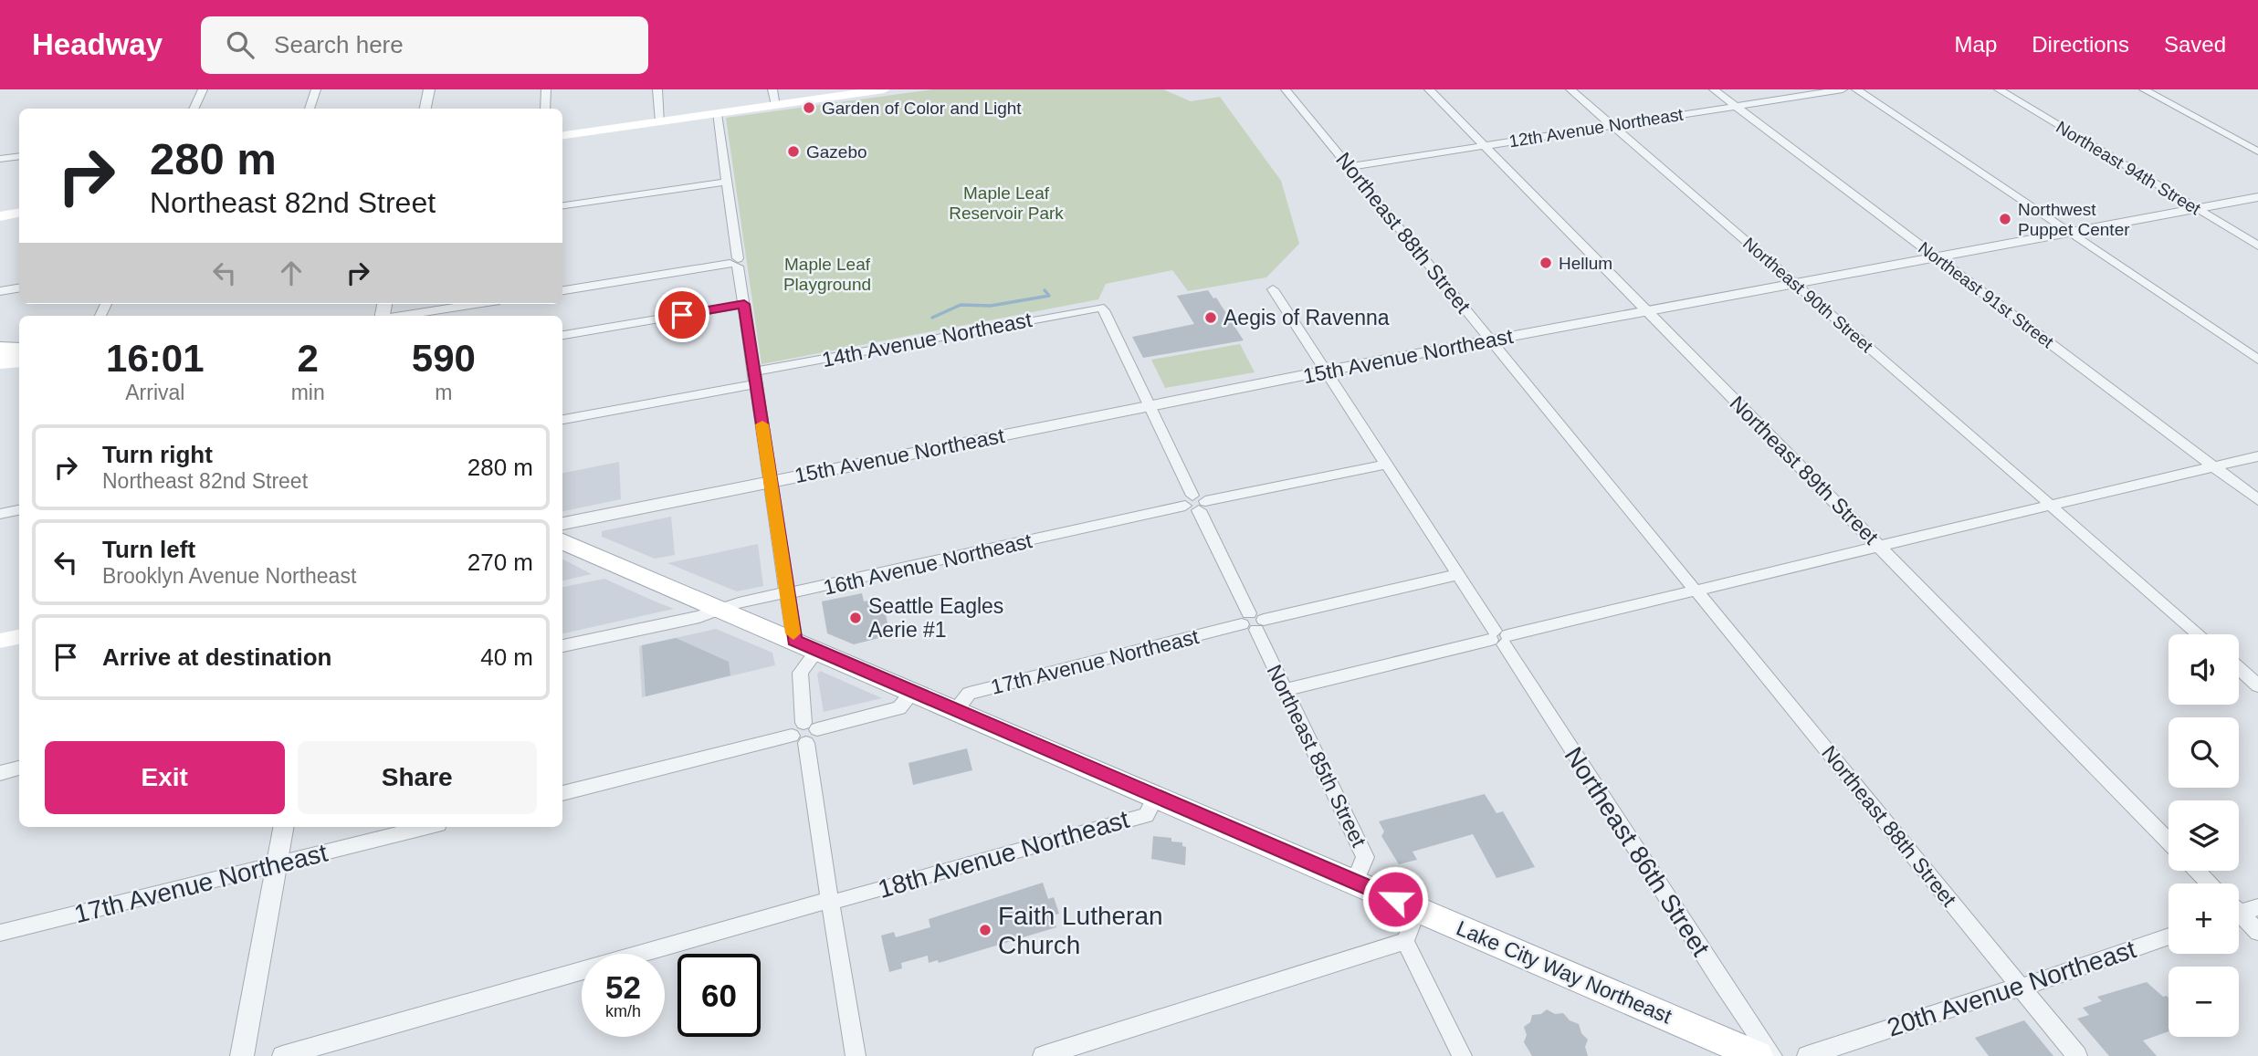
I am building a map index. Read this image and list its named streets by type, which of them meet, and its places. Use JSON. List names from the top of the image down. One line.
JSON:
{"streets":{"main road":["Lake City Way Northeast"],"street":["12th Avenue Northeast","Northeast 94th Street","Northeast 88th Street","Northeast 90th Street","Northeast 91st Street","14th Avenue Northeast","15th Avenue Northeast","Northeast 89th Street","16th Avenue Northeast","17th Avenue Northeast","Northeast 85th Street","Northeast 86th Street","18th Avenue Northeast","20th Avenue Northeast"]},"crossings":[["12th Avenue Northeast","Northeast 88th Street"],["12th Avenue Northeast","Northeast 90th Street"],["12th Avenue Northeast","Northeast 91st Street"],["12th Avenue Northeast","Northeast 89th Street"],["Northeast 94th Street","15th Avenue Northeast"],["Northeast 88th Street","15th Avenue Northeast"],["Northeast 88th Street","20th Avenue Northeast"],["Northeast 90th Street","15th Avenue Northeast"],["Northeast 91st Street","15th Avenue Northeast"],["14th Avenue Northeast","Northeast 85th Street"],["15th Avenue Northeast","Northeast 89th Street"],["15th Avenue Northeast","Northeast 85th Street"],["15th Avenue Northeast","Northeast 86th Street"],["16th Avenue Northeast","Northeast 85th Street"],["16th Avenue Northeast","Northeast 86th Street"],["16th Avenue Northeast","Lake City Way Northeast"],["17th Avenue Northeast","Northeast 85th Street"],["17th Avenue Northeast","Northeast 86th Street"],["17th Avenue Northeast","Lake City Way Northeast"],["Northeast 85th Street","Lake City Way Northeast"],["18th Avenue Northeast","Lake City Way Northeast"]],"parks":["Maple Leaf Reservoir Park","Maple Leaf Playground"],"places":["Garden of Color and Light","Gazebo","Northwest Puppet Center","Hellum","Aegis of Ravenna","Seattle Eagles Aerie #1","Faith Lutheran Church"],"page":{"header":"Headway","search":"Search here","nav":["Map","Directions","Saved"],"turn":["280 m","Northeast 82nd Street"],"eta":["16:01","Arrival","2","min","590","m"],"list":[{"name":"Turn right","note":"Northeast 82nd Street","value":"280 m"},{"name":"Turn left","note":"Brooklyn Avenue Northeast","value":"270 m"},{"name":"Arrive at destination","value":"40 m"}],"map_buttons":["+","−"],"buttons":["Exit","Share"],"speed":"52 km/h","limit":"60"}}
